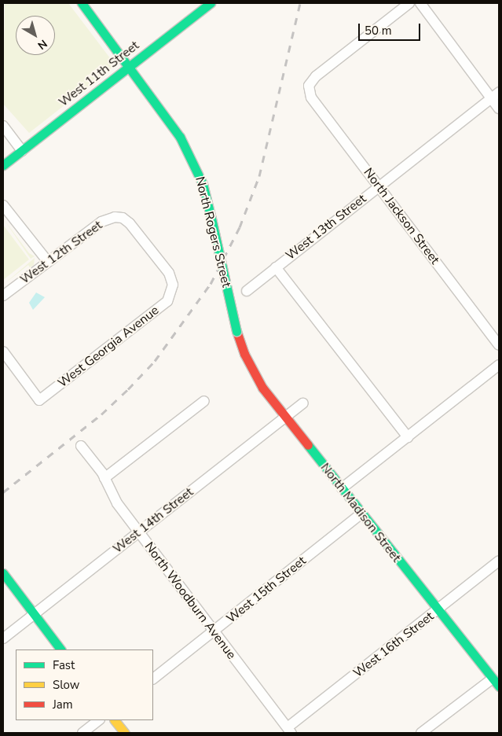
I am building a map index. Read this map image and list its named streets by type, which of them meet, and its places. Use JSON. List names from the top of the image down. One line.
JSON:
{"streets":{"street":["West 11th Street","North Jackson Street","West 13th Street","North Rogers Street","West 12th Street","West Georgia Avenue","North Madison Street","West 14th Street","West 15th Street","North Woodburn Avenue","West 16th Street"]},"crossings":[["West 11th Street","North Rogers Street"],["North Jackson Street","West 13th Street"],["North Rogers Street","North Madison Street"],["West 12th Street","West Georgia Avenue"],["North Madison Street","West 14th Street"],["North Madison Street","West 15th Street"],["North Madison Street","West 16th Street"],["West 14th Street","North Woodburn Avenue"],["West 15th Street","North Woodburn Avenue"],["North Woodburn Avenue","West 16th Street"]],"legend":["Fast","Slow","Jam"],"scale_bar":"50 m","north":"bottom right"}
